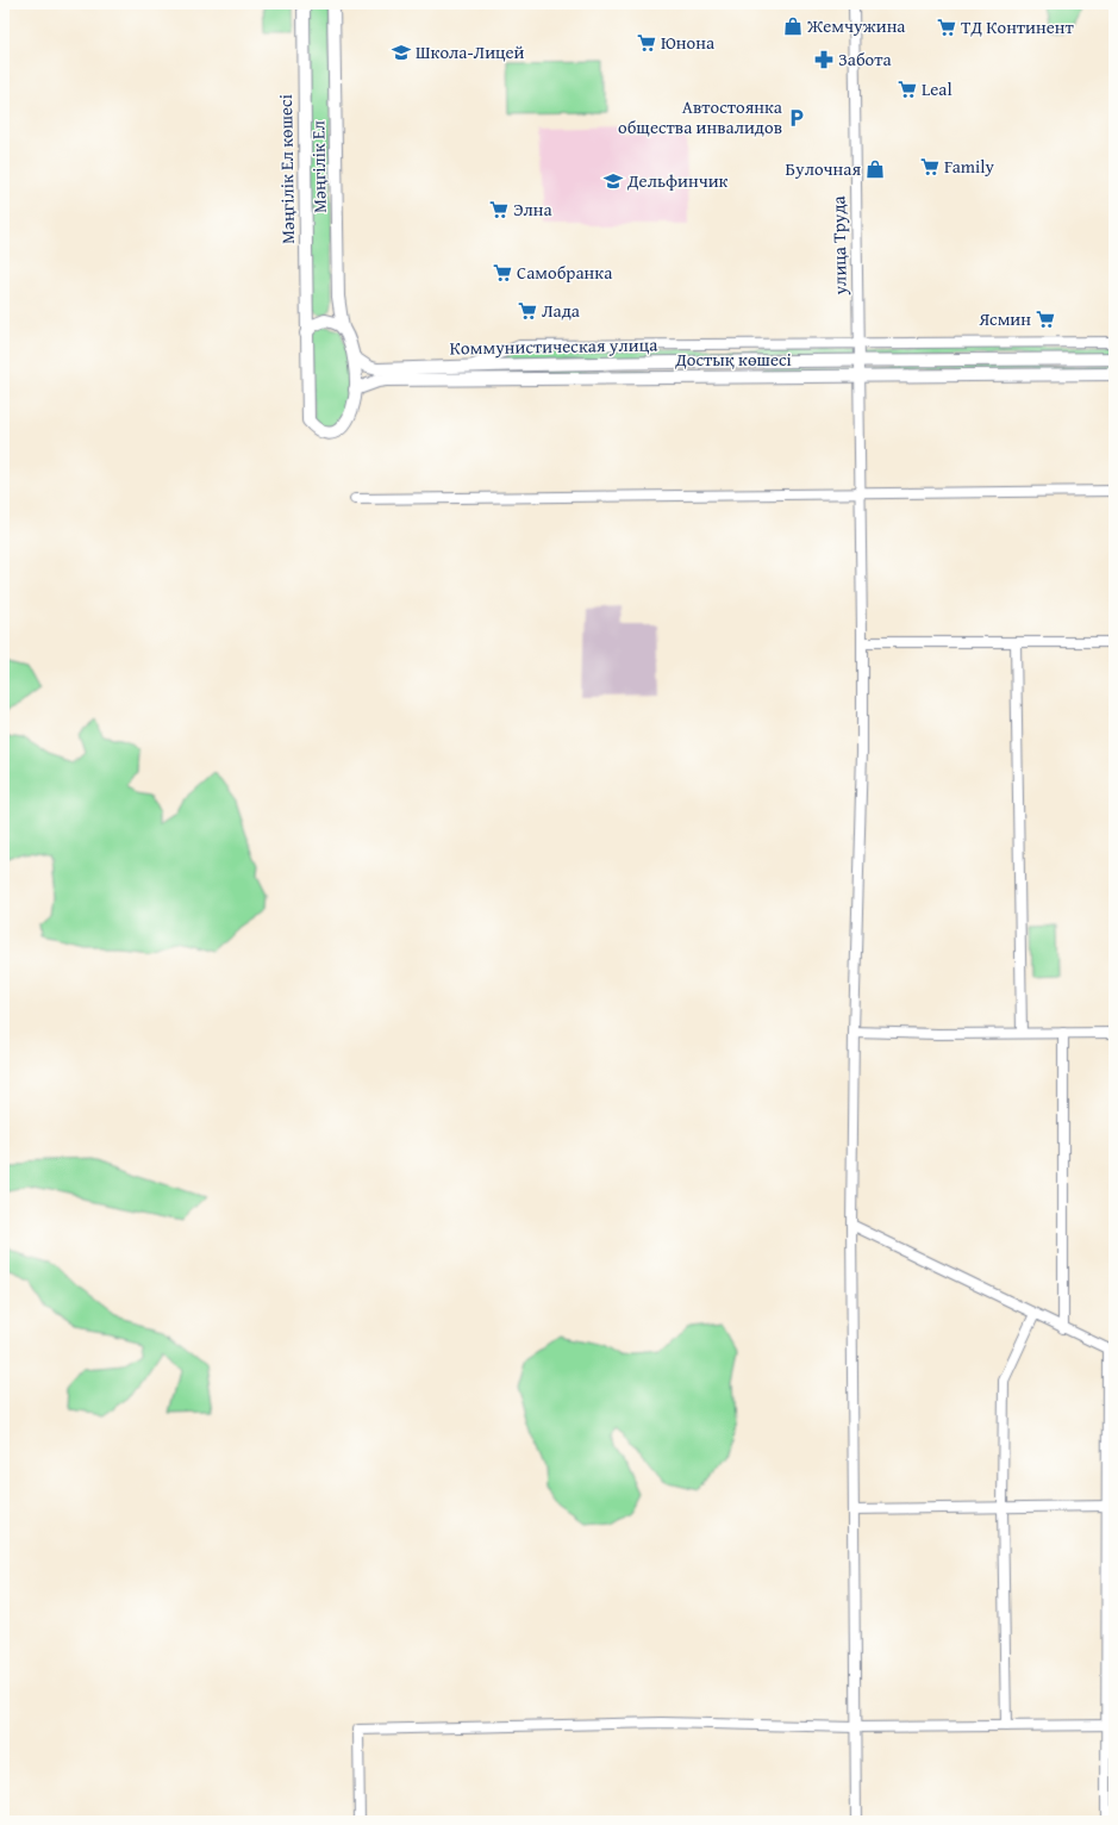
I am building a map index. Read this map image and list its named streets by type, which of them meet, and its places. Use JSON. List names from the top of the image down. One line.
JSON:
{"streets":{"street":["Мәңгілік Ел","Мәңгілік Ел көшесі","улица Труда","Коммунистическая улица","Достық көшесі"]},"crossings":[["Мәңгілік Ел","Мәңгілік Ел көшесі"],["Мәңгілік Ел көшесі","Коммунистическая улица"],["Мәңгілік Ел көшесі","Достық көшесі"],["улица Труда","Достық көшесі"],["Коммунистическая улица","Достық көшесі"]],"places":{"shop":["Жемчужина","Булочная"],"supermarket":["ТД Континент","Юнона","Leal","Family","Элна","Самобранка","Лада","Ясмин"],"school or university":["Школа-Лицей","Дельфинчик"],"pharmacy":["Забота"],"parking":["Автостоянка общества инвалидов"]}}
